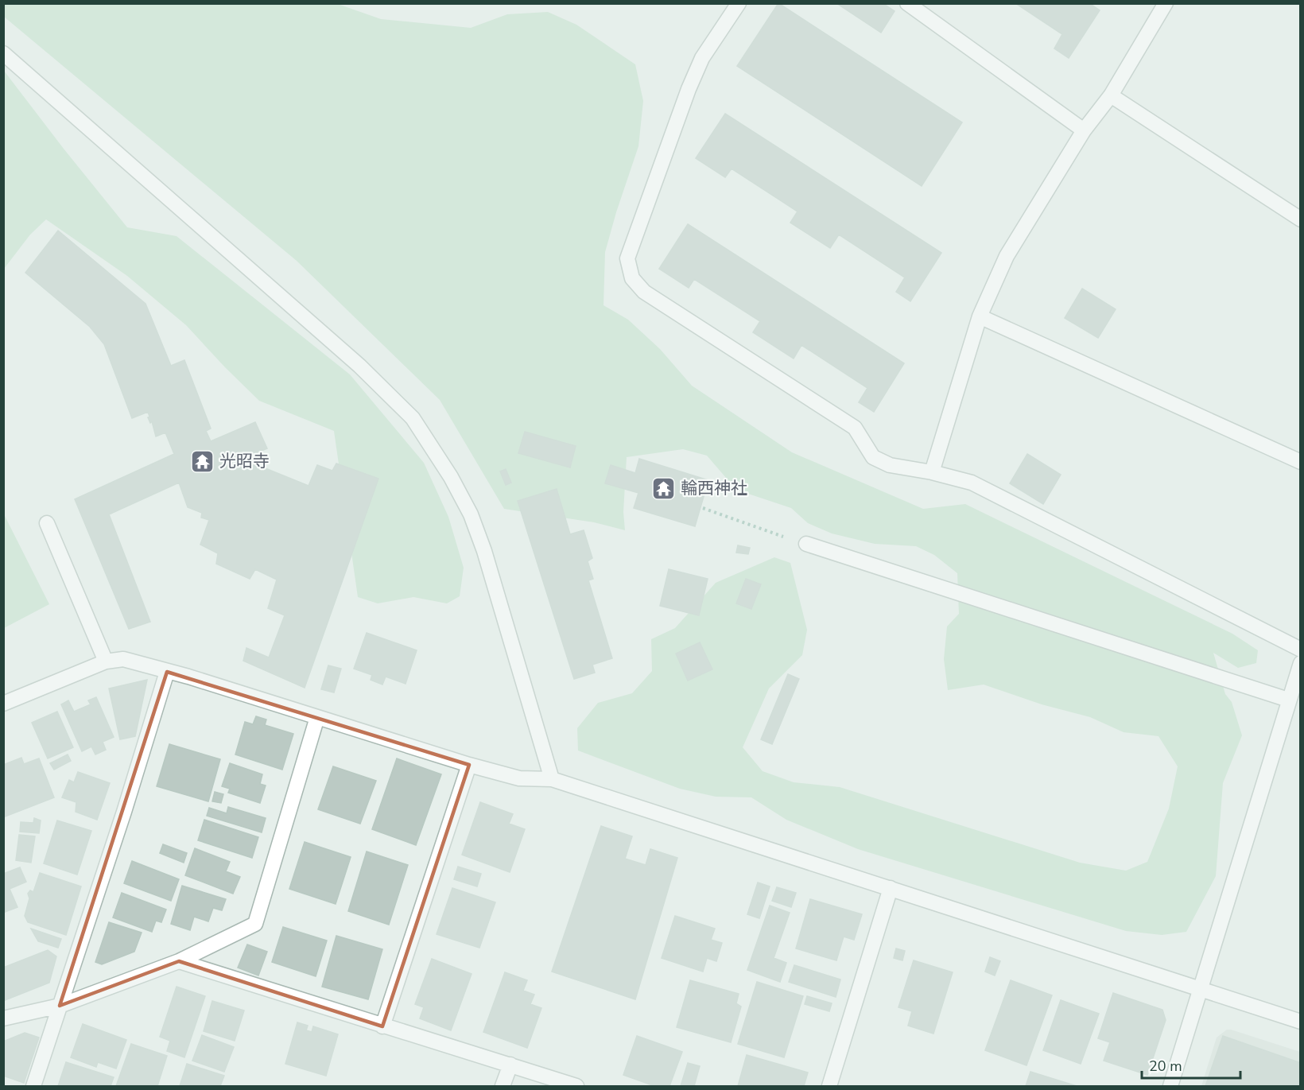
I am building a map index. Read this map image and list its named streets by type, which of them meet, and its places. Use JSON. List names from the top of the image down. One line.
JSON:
{"places":{"temple":["光昭寺","輪西神社"]},"scale_bar":"20 m"}
